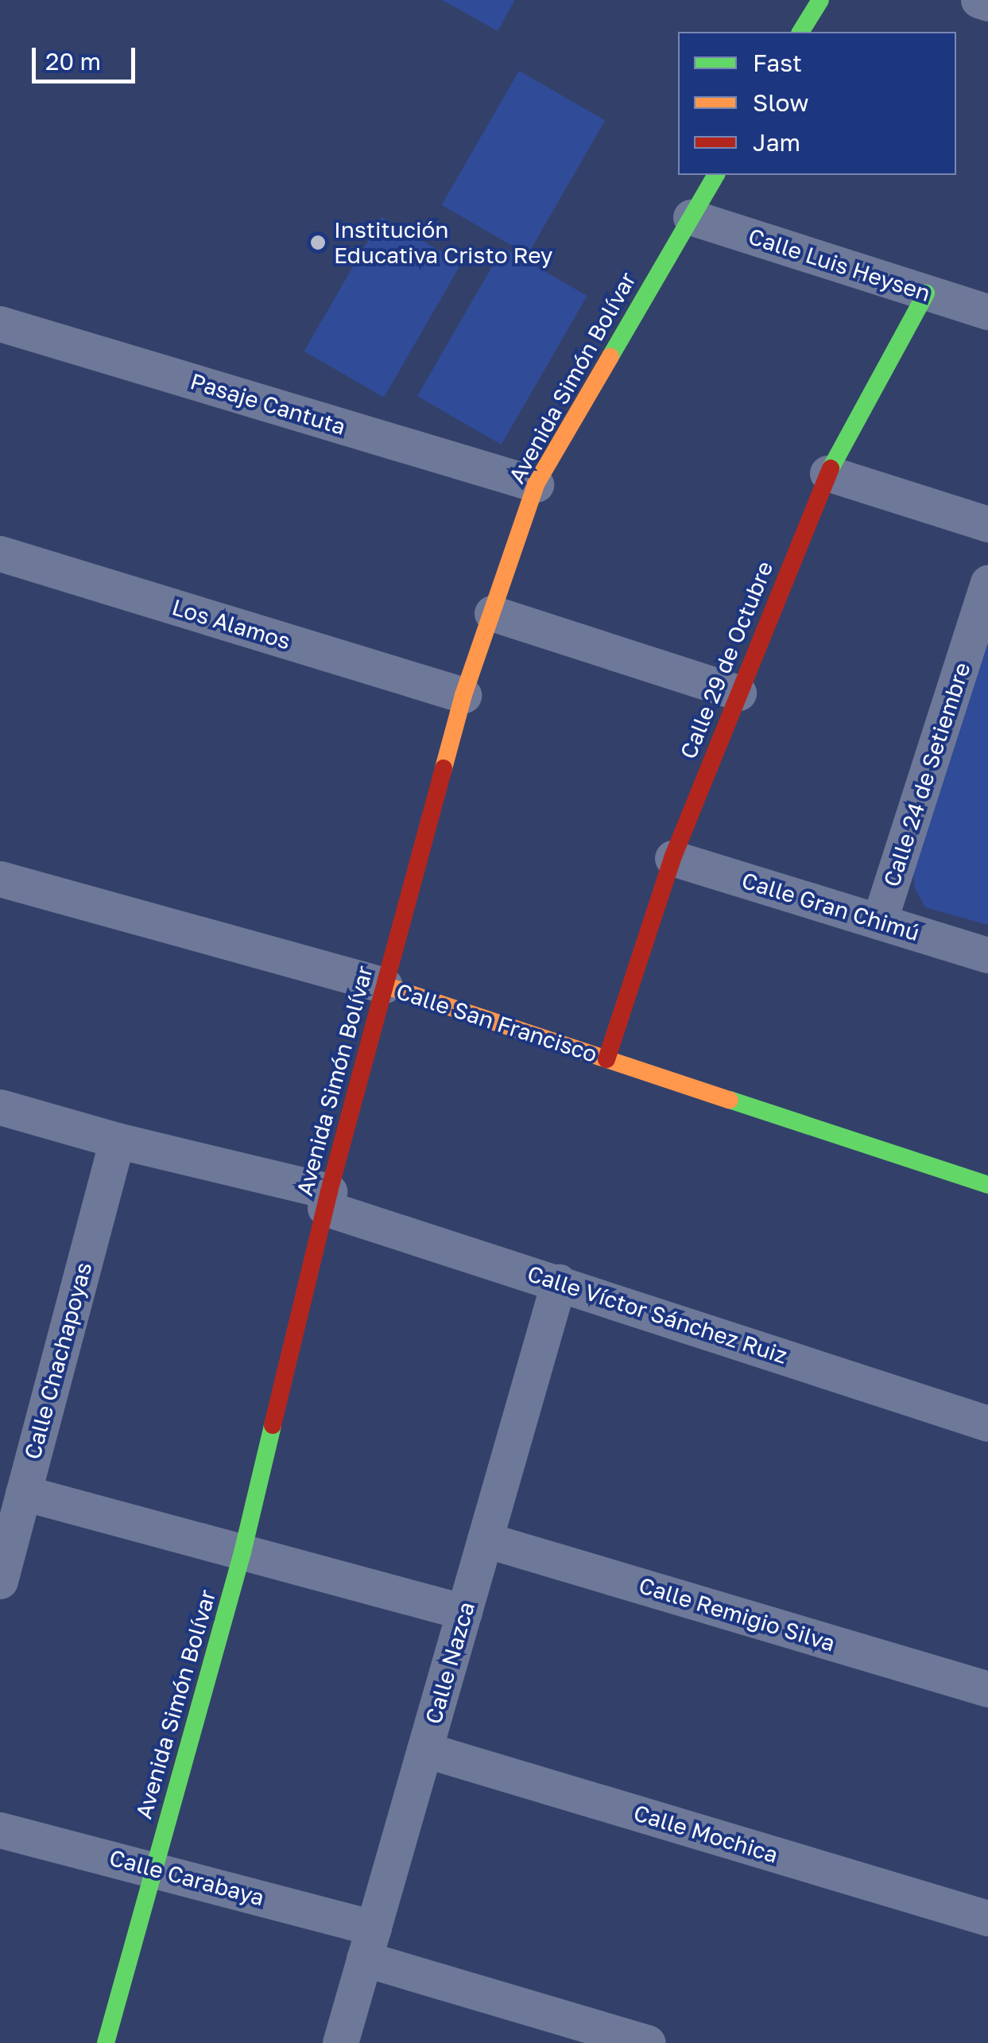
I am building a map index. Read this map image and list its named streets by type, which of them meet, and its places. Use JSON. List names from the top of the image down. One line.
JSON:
{"streets":{"street":["Calle Luis Heysen","Avenida Simón Bolívar","Pasaje Cantuta","Los Alamos","Calle 29 de Octubre","Calle 24 de Setiembre","Calle Gran Chimú","Calle San Francisco","Calle Víctor Sánchez Ruiz","Calle Chachapoyas","Calle Remigio Silva","Calle Nazca","Calle Mochica","Calle Carabaya"]},"crossings":[["Calle Luis Heysen","Avenida Simón Bolívar"],["Calle Luis Heysen","Calle 29 de Octubre"],["Avenida Simón Bolívar","Pasaje Cantuta"],["Avenida Simón Bolívar","Los Alamos"],["Avenida Simón Bolívar","Calle San Francisco"],["Avenida Simón Bolívar","Calle Víctor Sánchez Ruiz"],["Avenida Simón Bolívar","Calle Carabaya"],["Calle 29 de Octubre","Calle Gran Chimú"],["Calle 29 de Octubre","Calle San Francisco"],["Calle 24 de Setiembre","Calle Gran Chimú"],["Calle Víctor Sánchez Ruiz","Calle Chachapoyas"],["Calle Víctor Sánchez Ruiz","Calle Nazca"],["Calle Remigio Silva","Calle Nazca"],["Calle Nazca","Calle Mochica"],["Calle Nazca","Calle Carabaya"]],"places":["Institución Educativa Cristo Rey"],"legend":["Fast","Slow","Jam"],"scale_bar":"20 m"}
